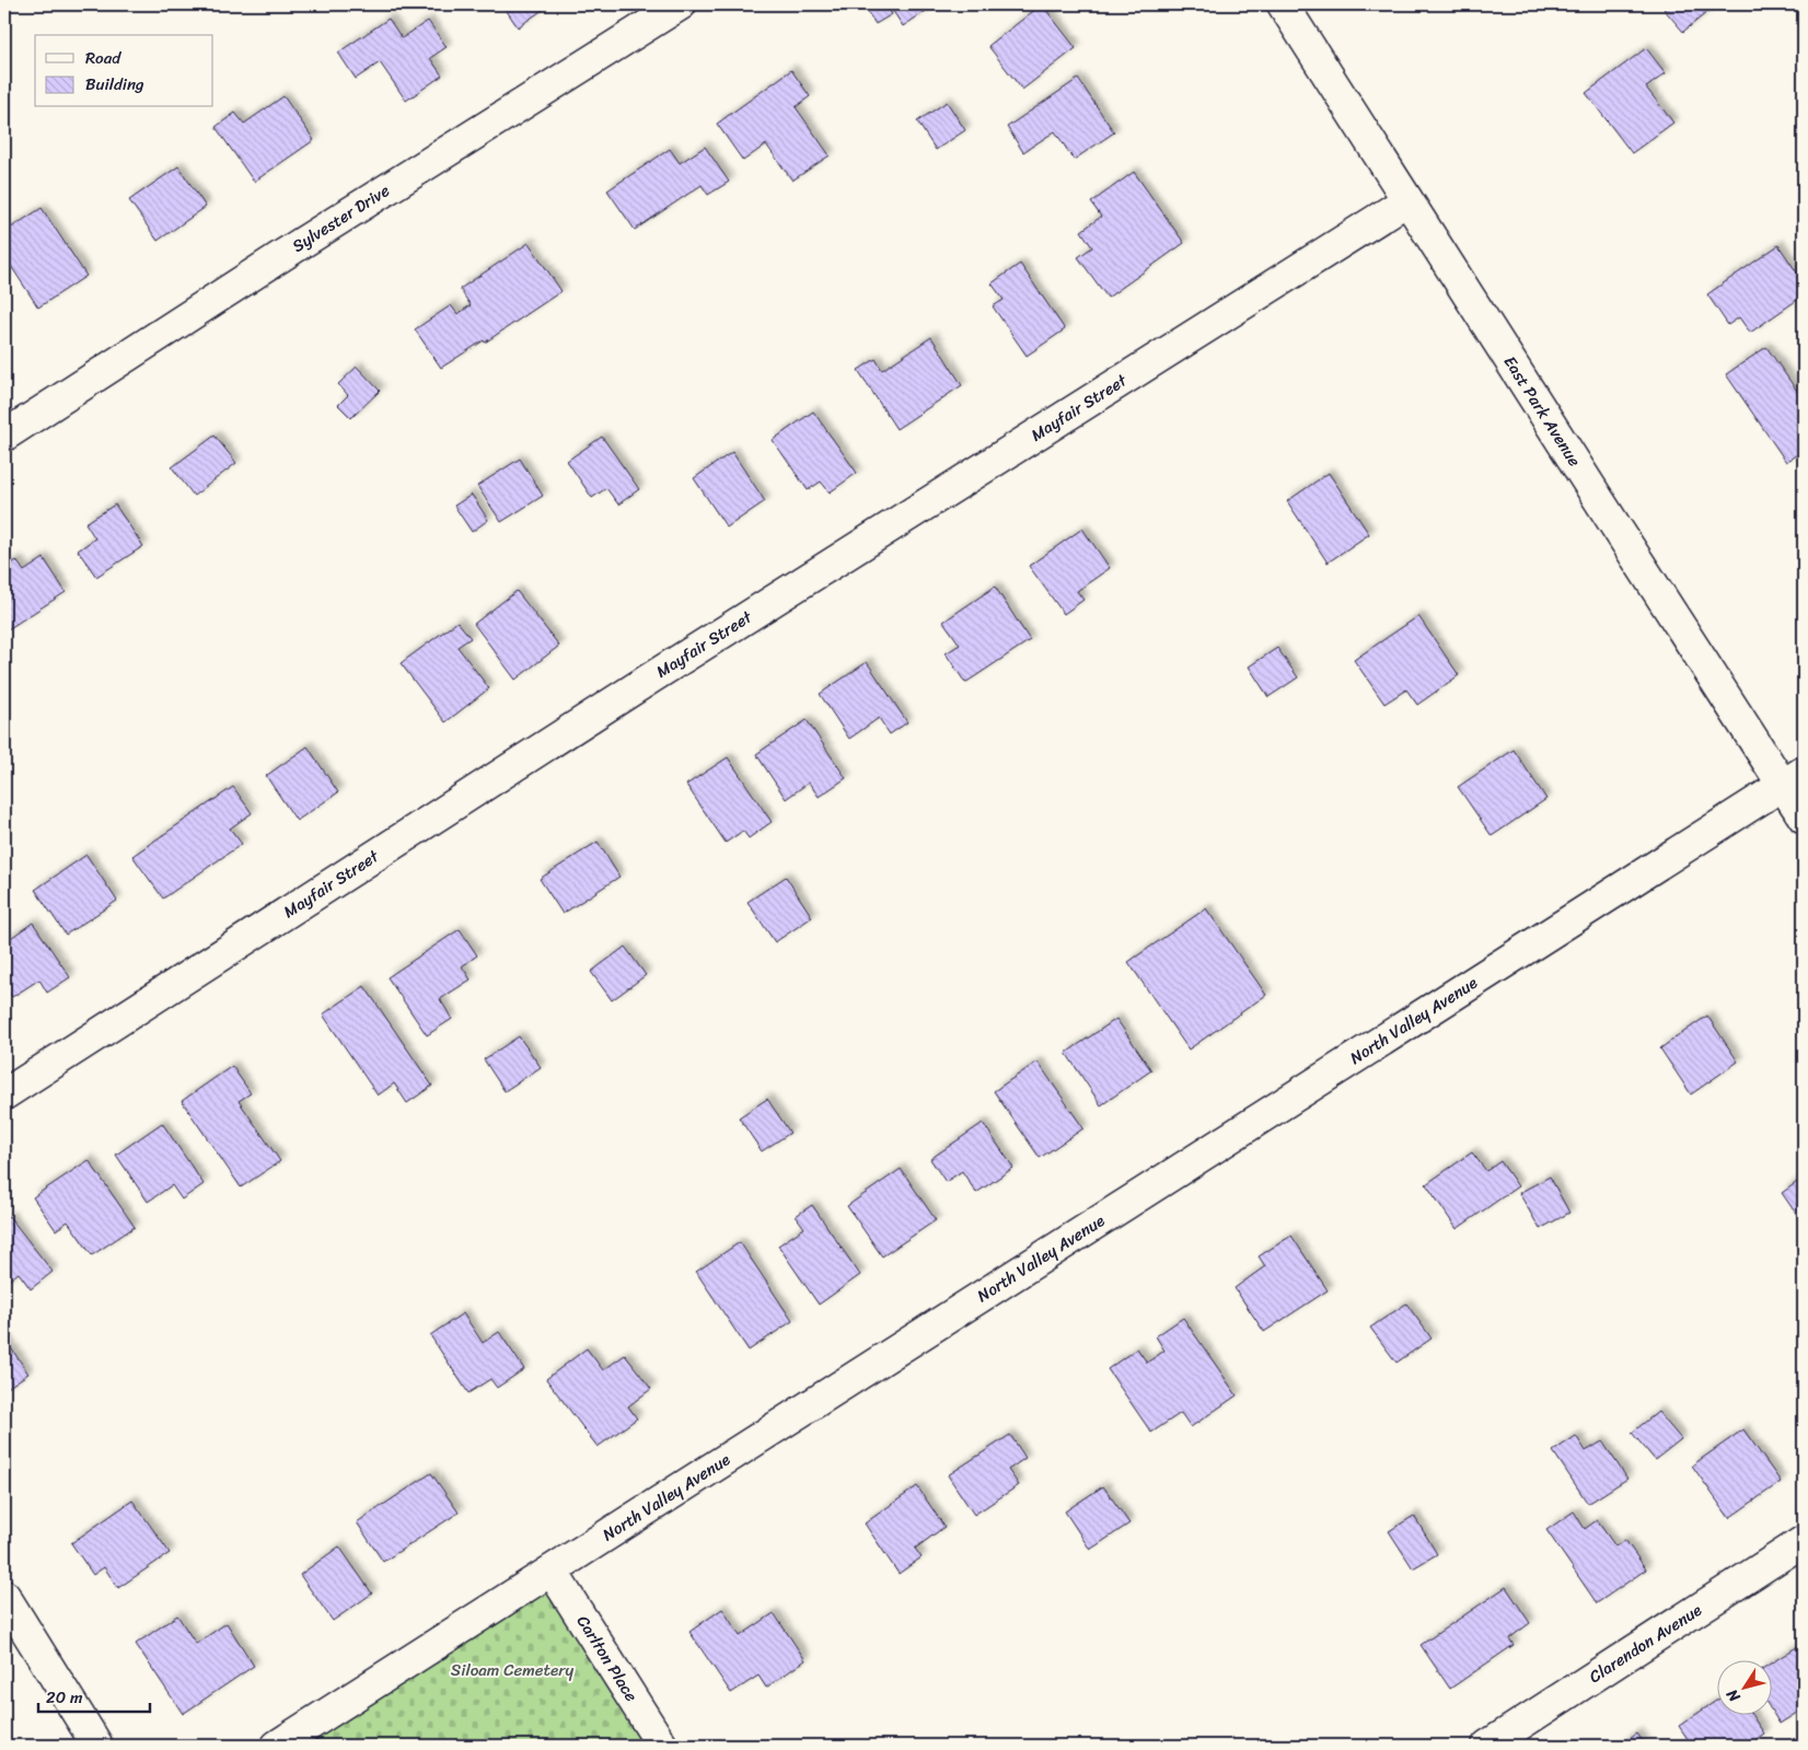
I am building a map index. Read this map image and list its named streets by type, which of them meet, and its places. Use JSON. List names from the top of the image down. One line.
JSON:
{"streets":{"street":["Sylvester Drive","Mayfair Street","East Park Avenue","North Valley Avenue","Clarendon Avenue","Carlton Place"]},"crossings":[["Mayfair Street","East Park Avenue"],["East Park Avenue","North Valley Avenue"],["North Valley Avenue","Carlton Place"]],"parks":["Siloam Cemetery"],"legend":["Road","Building"],"scale_bar":"20 m","north":"bottom left"}
